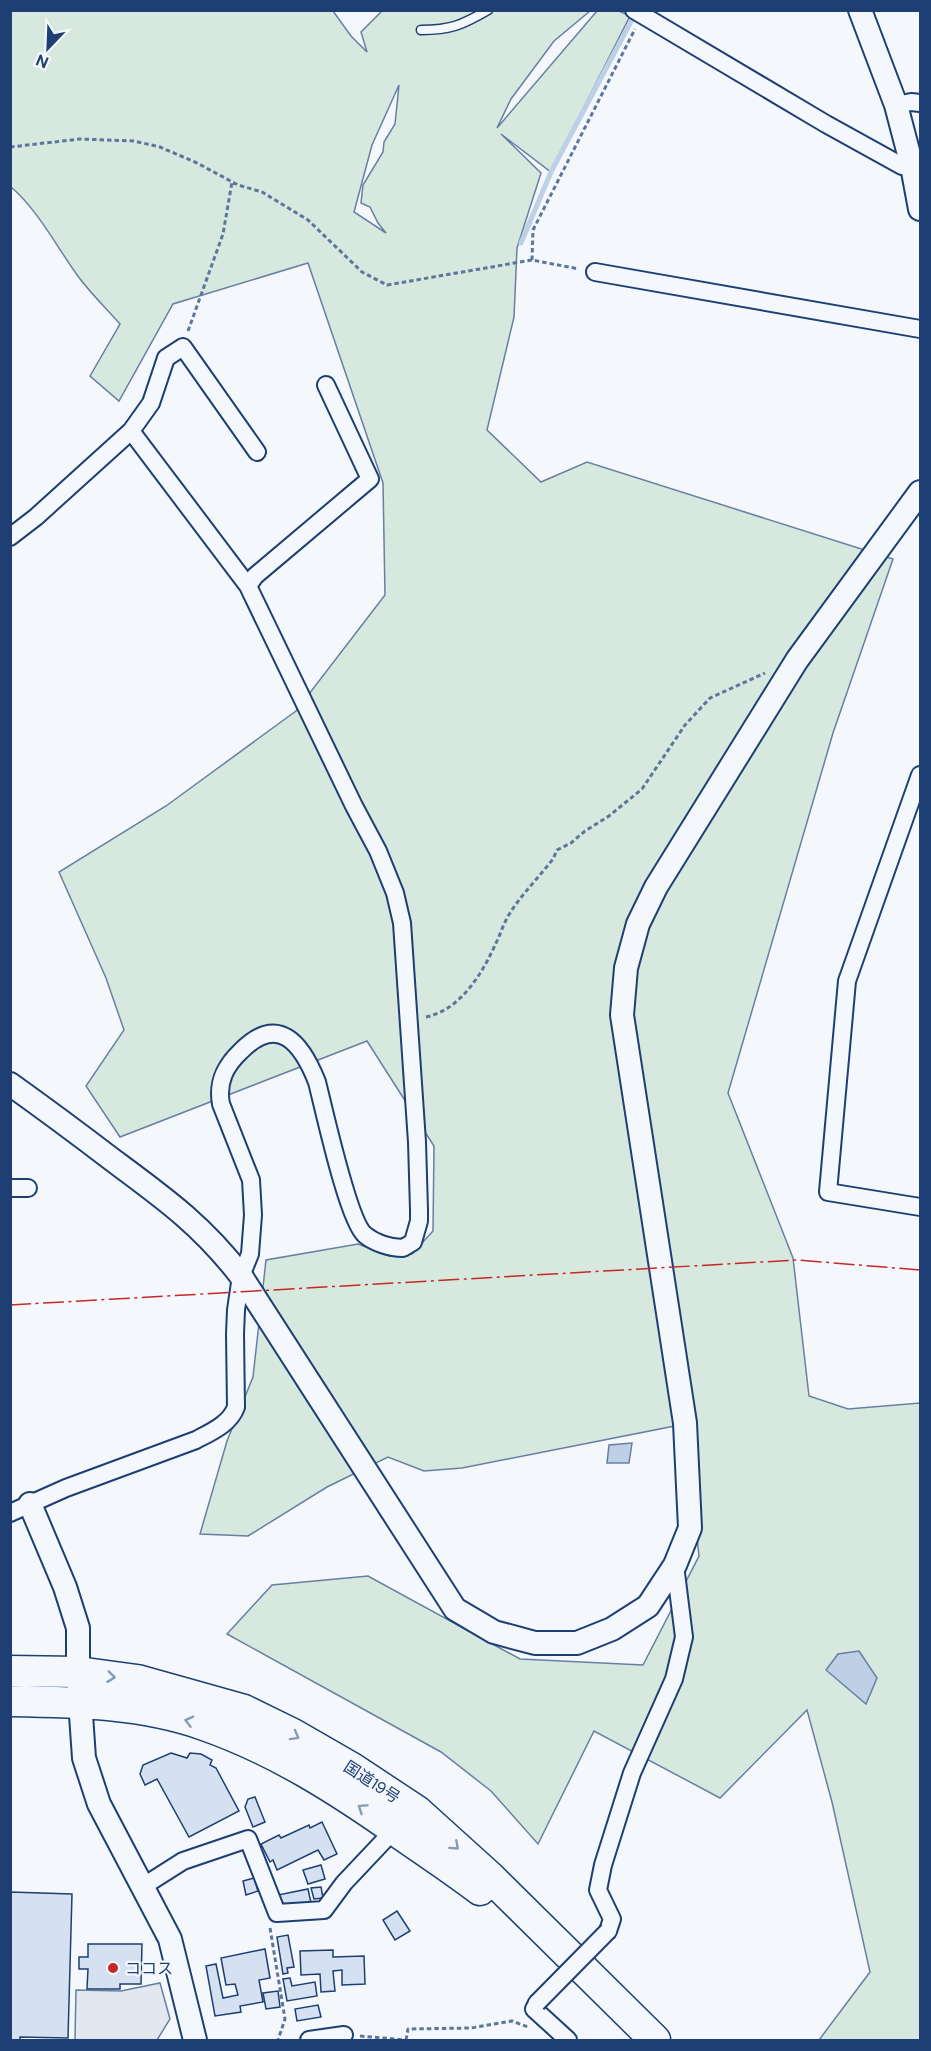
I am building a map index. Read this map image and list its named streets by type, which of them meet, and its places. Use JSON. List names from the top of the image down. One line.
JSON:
{"streets":{"highway":["国道19号"]},"places":["ココス"],"north":"bottom left"}
